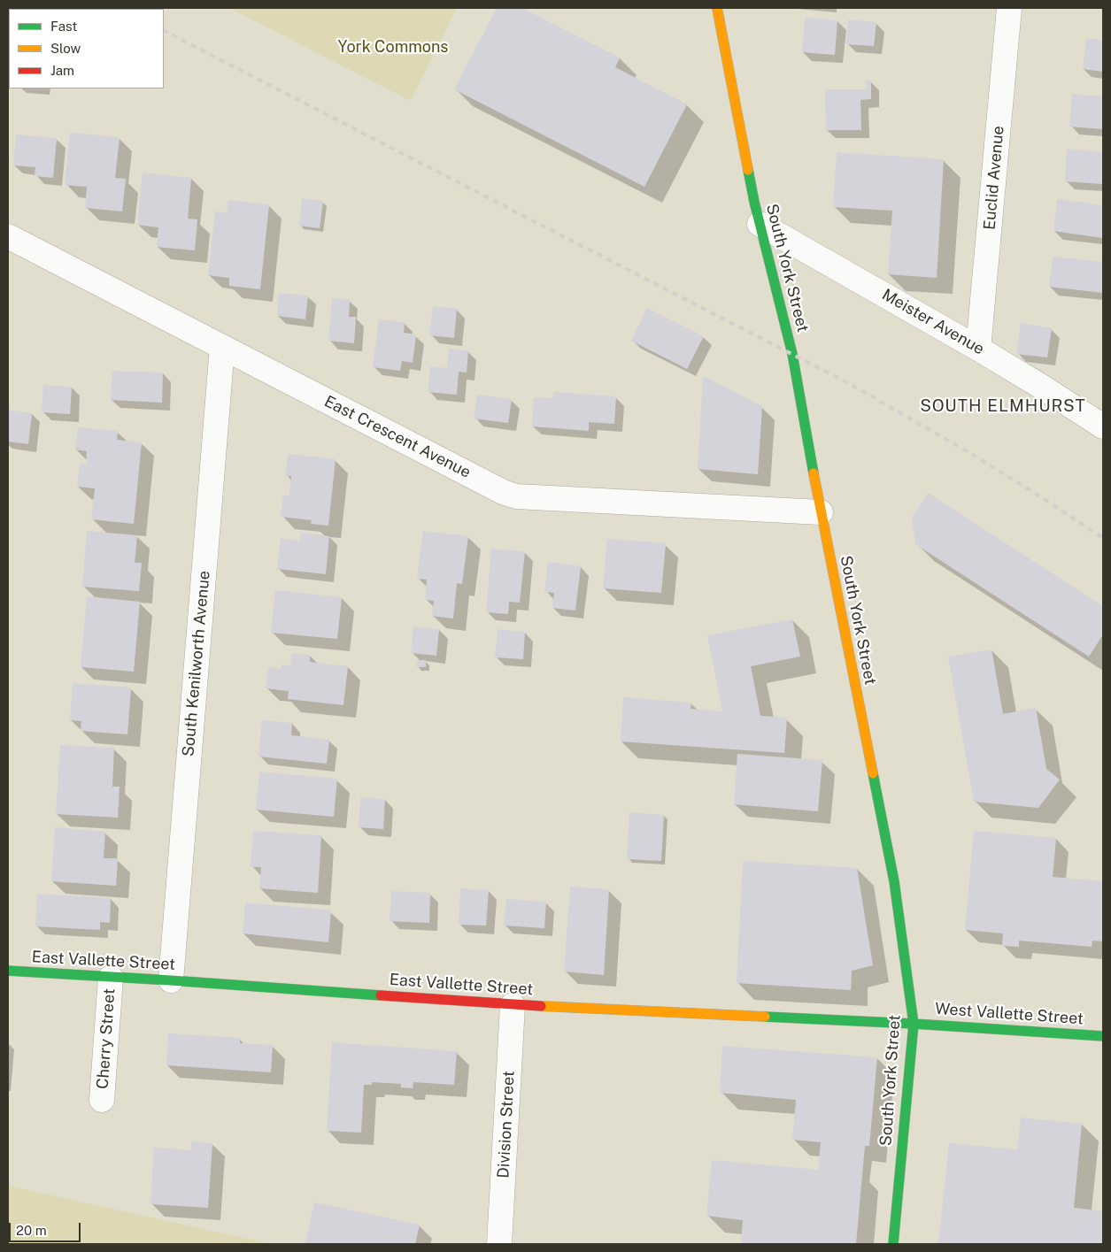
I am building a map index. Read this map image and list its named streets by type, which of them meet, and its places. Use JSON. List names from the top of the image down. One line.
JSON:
{"streets":{"main road":["South York Street","East Vallette Street","West Vallette Street"],"street":["Euclid Avenue","Meister Avenue","East Crescent Avenue","South Kenilworth Avenue","Cherry Street","Division Street"]},"crossings":[["Euclid Avenue","Meister Avenue"],["South York Street","Meister Avenue"],["South York Street","East Crescent Avenue"],["South York Street","East Vallette Street"],["South York Street","West Vallette Street"],["East Crescent Avenue","South Kenilworth Avenue"],["South Kenilworth Avenue","East Vallette Street"],["East Vallette Street","West Vallette Street"],["East Vallette Street","Cherry Street"],["East Vallette Street","Division Street"]],"districts":["SOUTH ELMHURST"],"parks":["York Commons"],"legend":["Fast","Slow","Jam"],"scale_bar":"20 m"}
